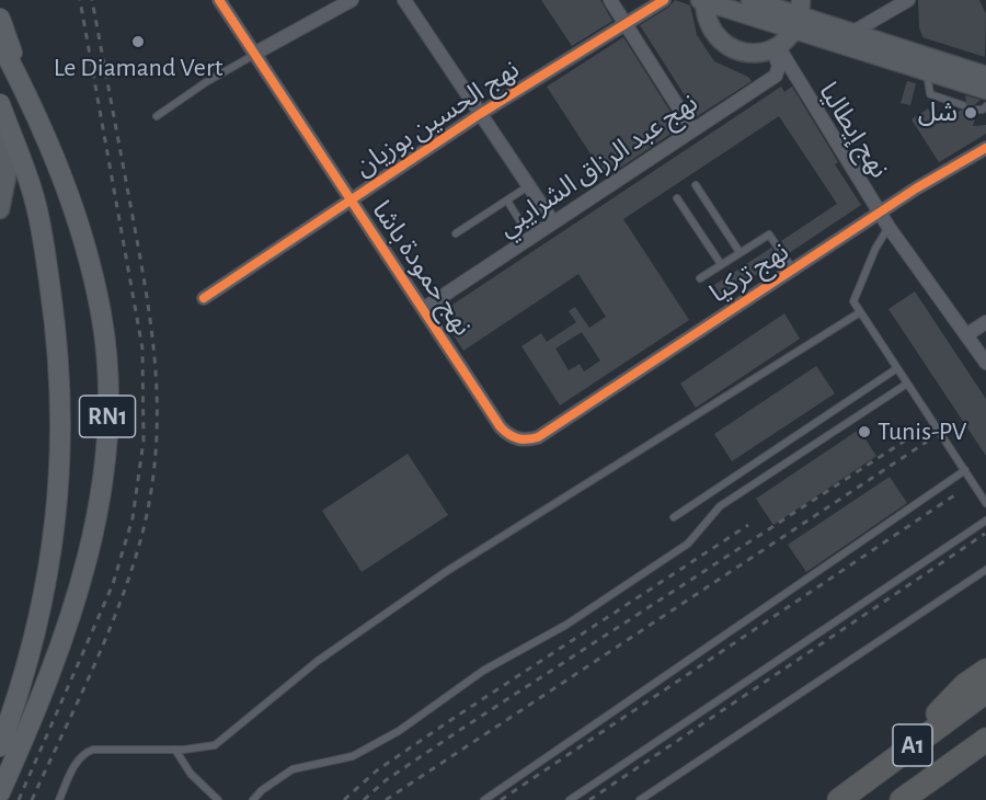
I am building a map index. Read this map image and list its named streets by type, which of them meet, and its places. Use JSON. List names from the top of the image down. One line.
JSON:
{"streets":{"highway":["A1"],"main road":["RN1"],"street":["نهج الحسين بوزيان","نهج إيطاليا","نهج عبد الرزاق الشرايبي","نهج حمودة باشا","نهج تركيا"]},"crossings":[["نهج الحسين بوزيان","نهج حمودة باشا"],["نهج إيطاليا","نهج عبد الرزاق الشرايبي"],["نهج إيطاليا","نهج تركيا"],["نهج عبد الرزاق الشرايبي","نهج حمودة باشا"],["نهج حمودة باشا","نهج تركيا"]],"places":["Le Diamand Vert","شل","Tunis-PV"]}
